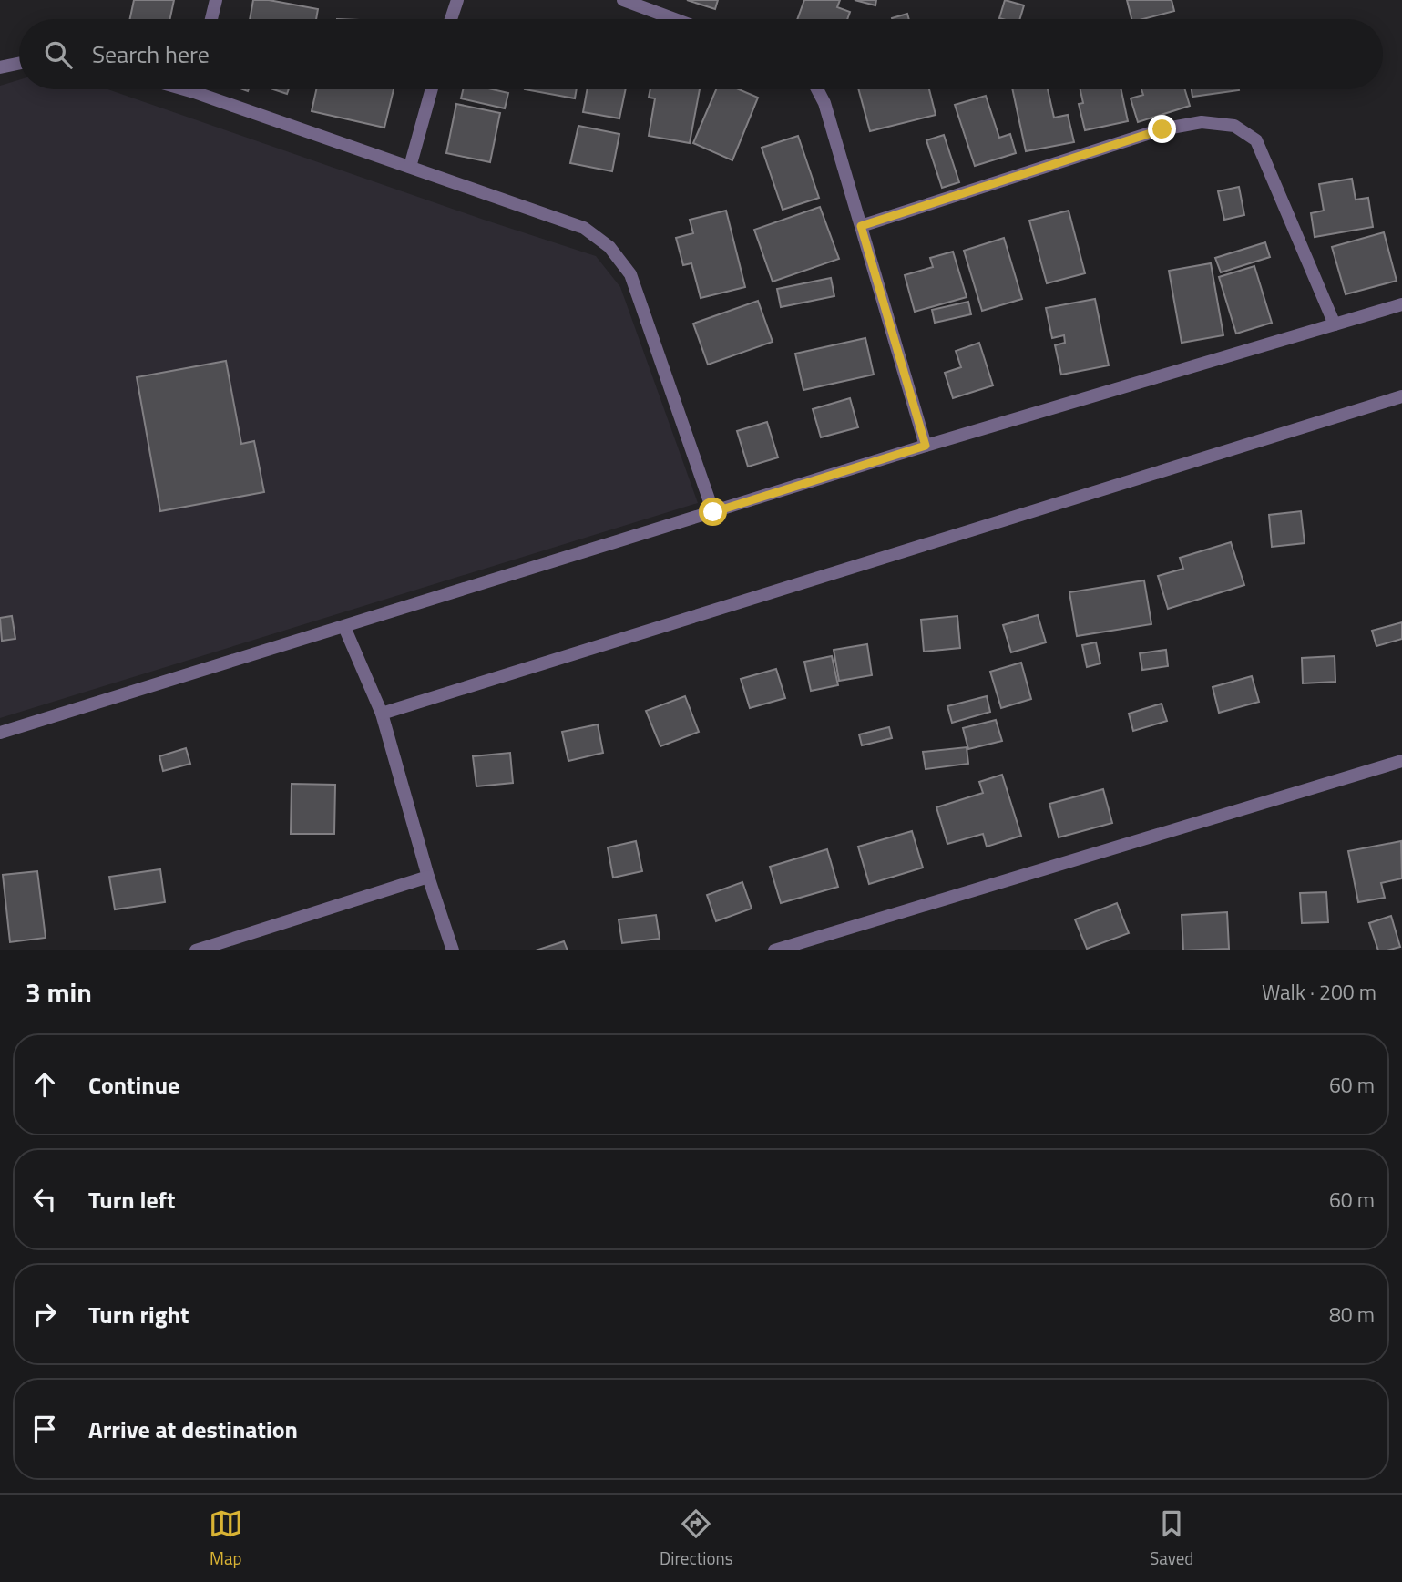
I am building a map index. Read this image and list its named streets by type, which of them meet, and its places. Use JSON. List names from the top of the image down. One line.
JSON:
{"page":{"search":"Search here","heading":["3 min","Walk · 200 m"],"list":[["Continue","60 m"],["Turn left","60 m"],["Turn right","80 m"],"Arrive at destination"],"nav":["Map","Directions","Saved"]}}
